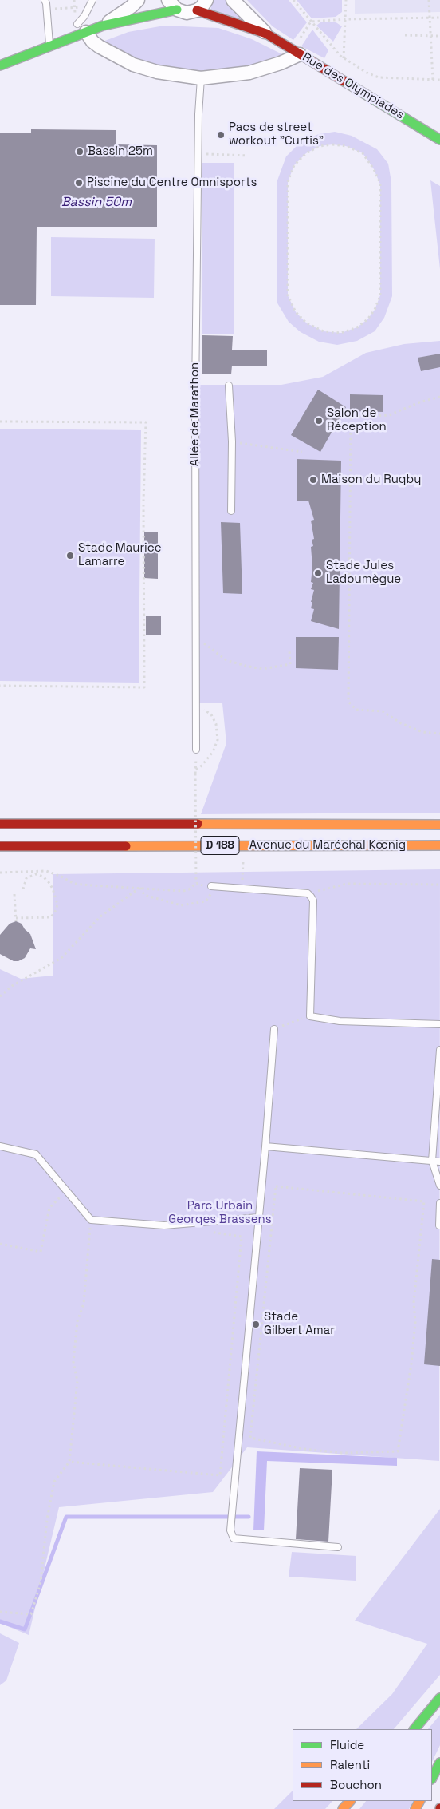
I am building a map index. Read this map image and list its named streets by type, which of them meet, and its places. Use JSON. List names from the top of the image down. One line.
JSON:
{"streets":{"main road":["Rue des Olympiades","D 188","Avenue du Maréchal Kœnig"],"lane":["Allée de Marathon"]},"water":["Bassin 50m"],"parks":["Parc Urbain Georges Brassens"],"places":["Pacs de street workout \"Curtis\"","Bassin 25m","Piscine du Centre Omnisports","Salon de Réception","Maison du Rugby","Stade Maurice Lamarre","Stade Jules Ladoumègue","Stade Gilbert Amar"],"legend":["Fluide","Ralenti","Bouchon"]}
